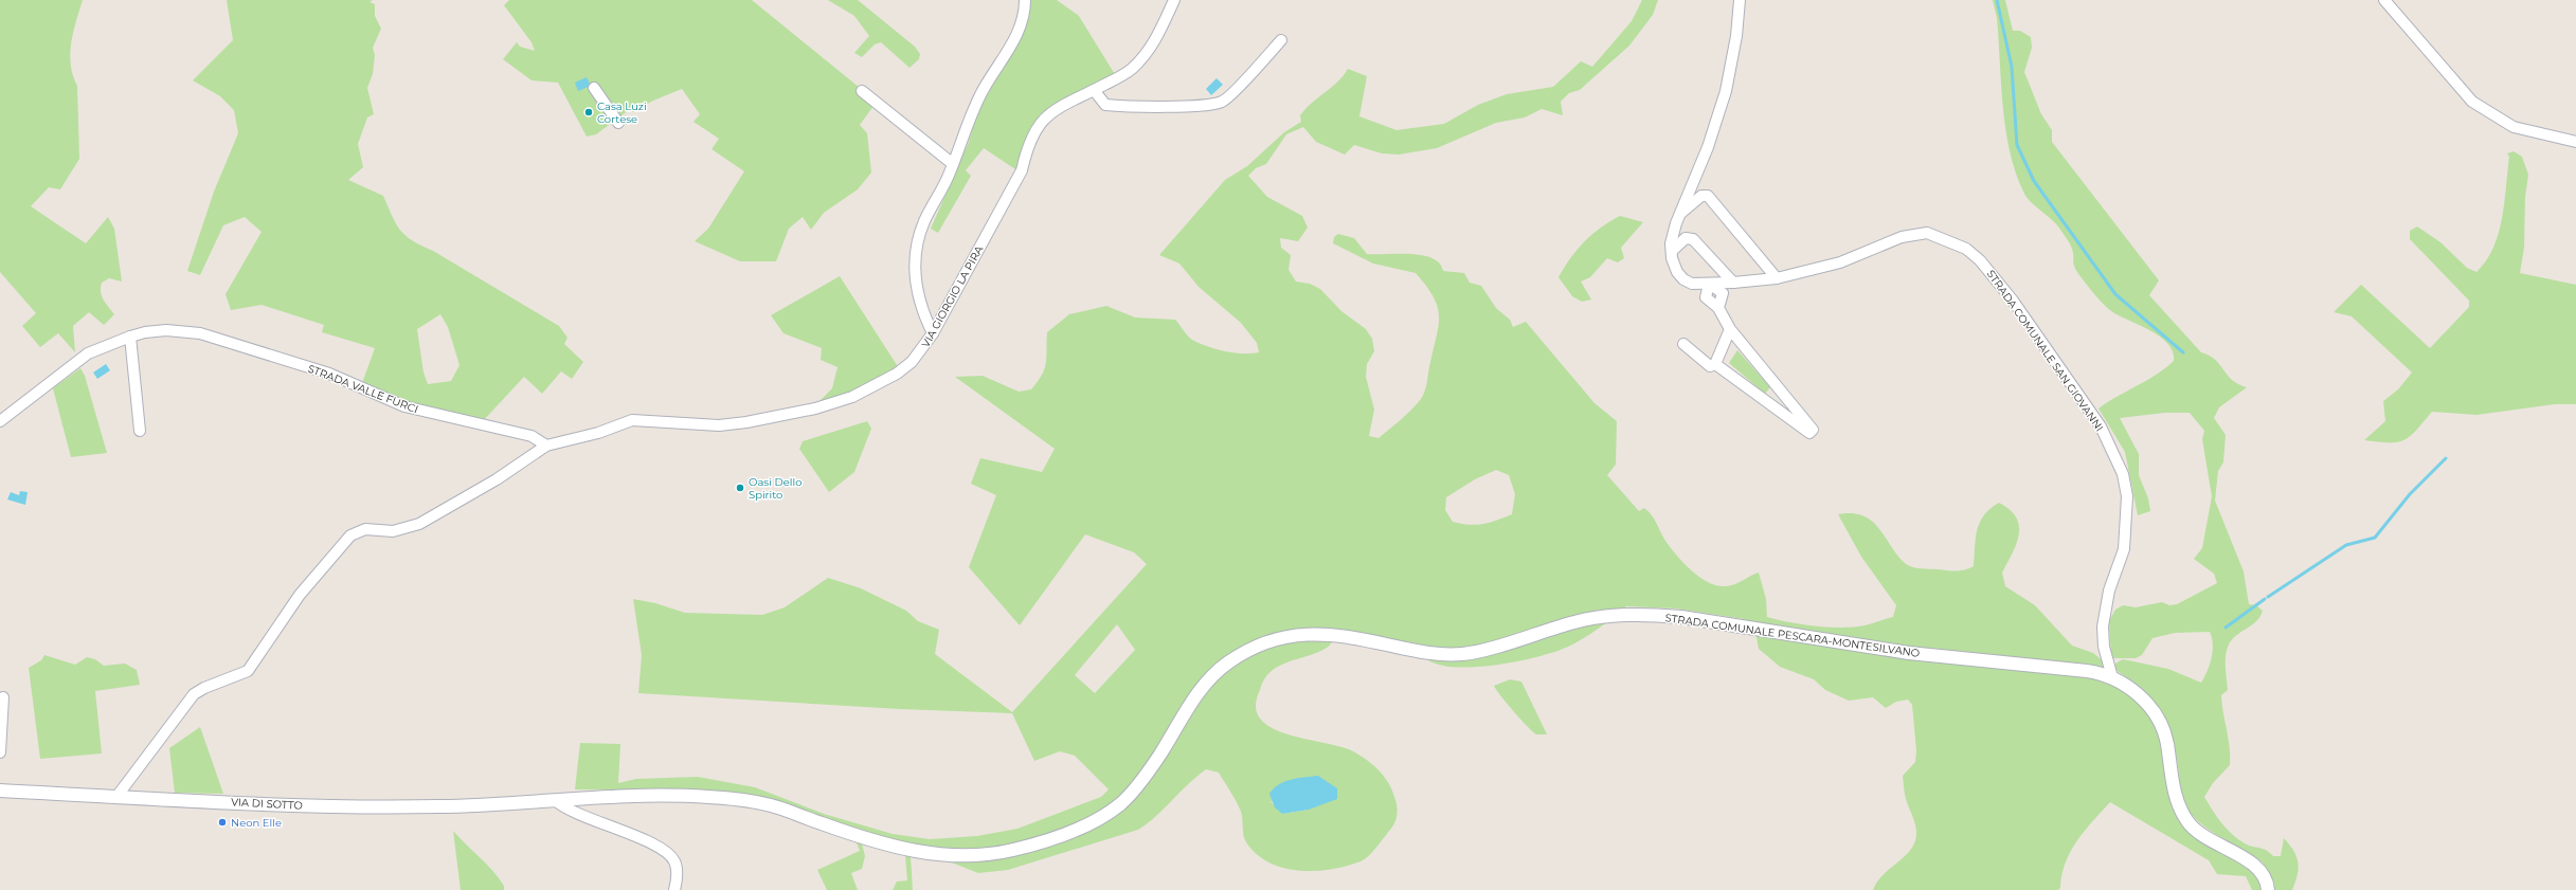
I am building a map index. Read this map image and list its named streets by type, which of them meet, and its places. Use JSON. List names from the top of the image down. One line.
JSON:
{"streets":{"street":["VIA GIORGIO LA PIRA","STRADA COMUNALE SAN GIOVANNI","STRADA VALLE FURCI","STRADA COMUNALE PESCARA-MONTESILVANO","VIA DI SOTTO"]},"crossings":[["VIA GIORGIO LA PIRA","STRADA VALLE FURCI"],["STRADA COMUNALE SAN GIOVANNI","STRADA COMUNALE PESCARA-MONTESILVANO"],["STRADA COMUNALE PESCARA-MONTESILVANO","VIA DI SOTTO"]],"places":["Casa Luzi Cortese","Oasi Dello Spirito","Neon Elle"]}
